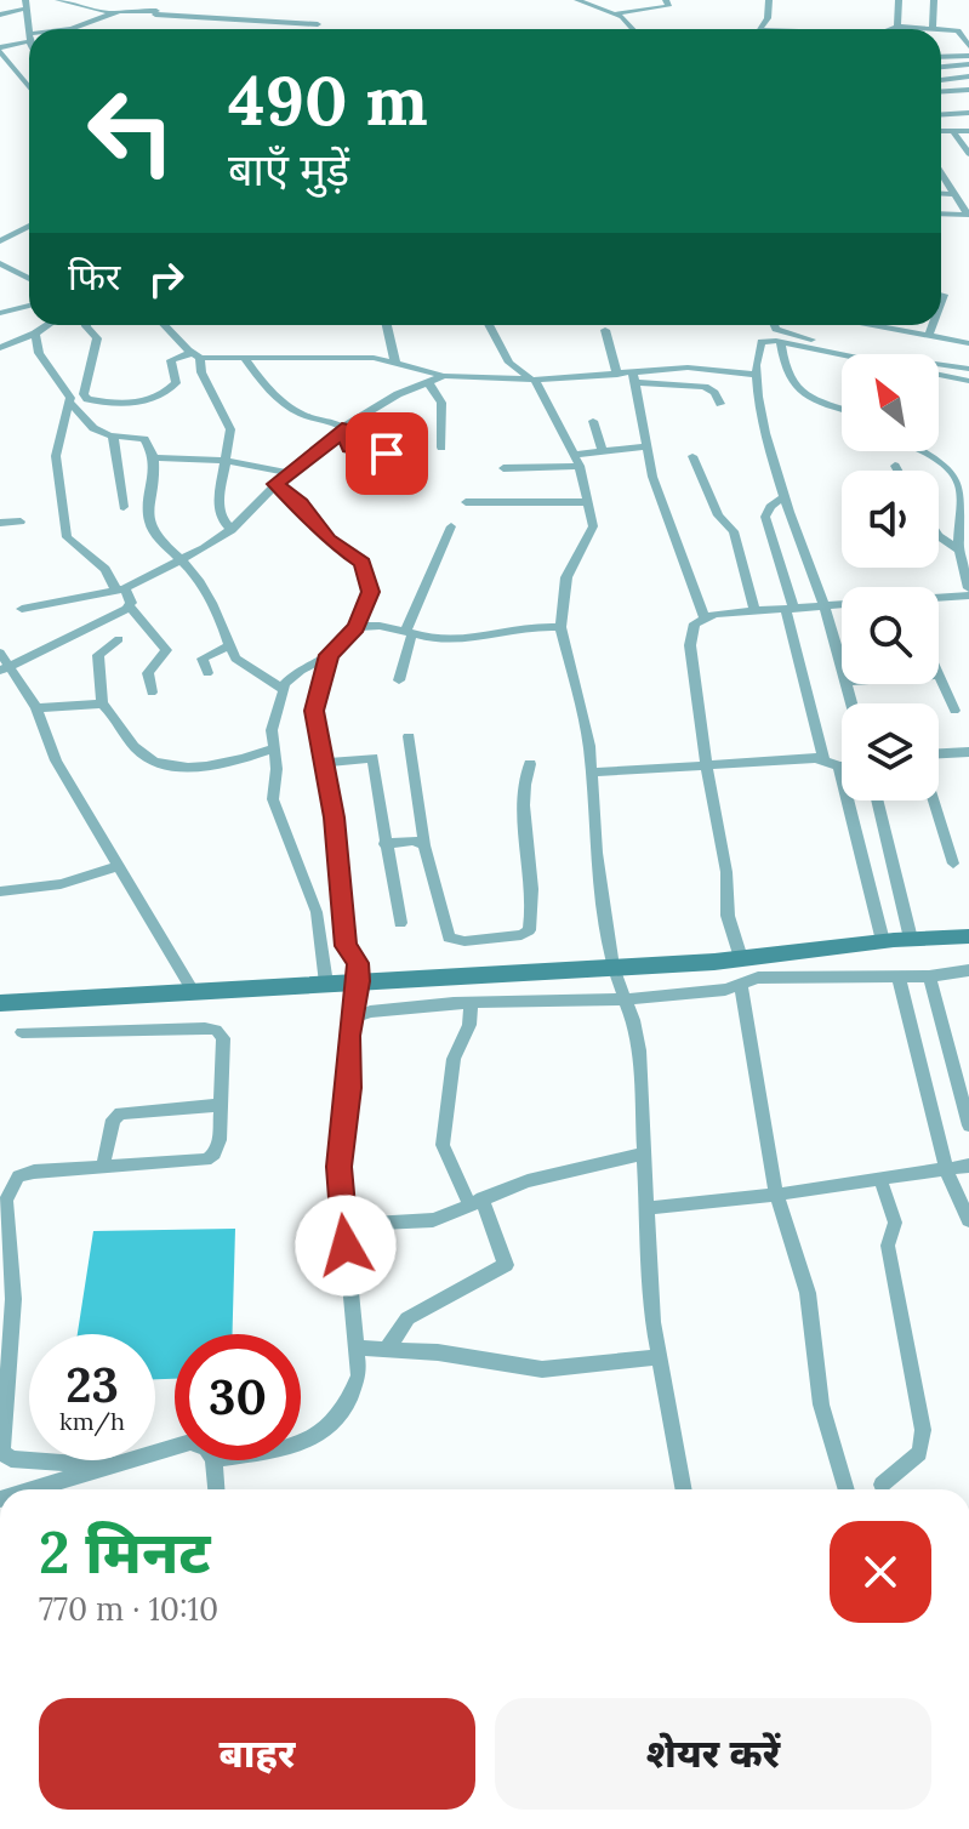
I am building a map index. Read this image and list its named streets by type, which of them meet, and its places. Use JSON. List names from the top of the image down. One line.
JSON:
{"north":"top left","page":{"turn":["490 m","बाएँ मुड़ें"],"then":"फिर","speed":"23 km/h","limit":"30","heading":["2 मिनट","770 m · 10:10"],"buttons":["बाहर","शेयर करें"]}}
